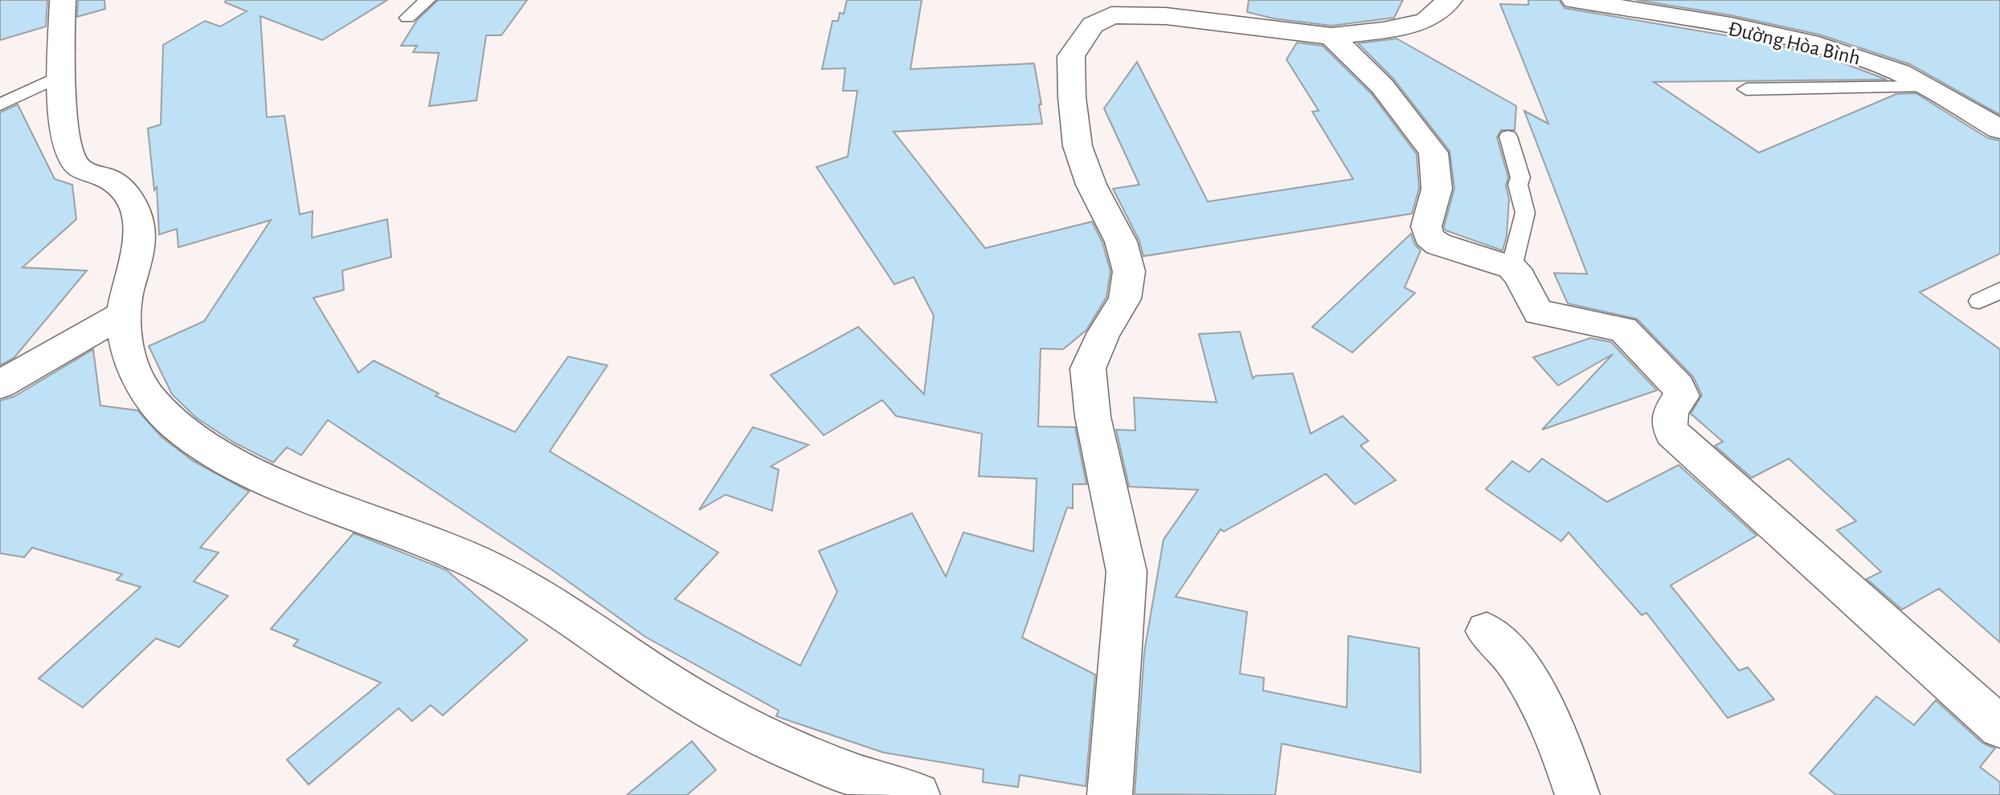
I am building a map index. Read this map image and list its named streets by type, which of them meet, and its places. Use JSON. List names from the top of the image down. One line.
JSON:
{"streets":{"street":["Đường Hòa Bình"]}}
